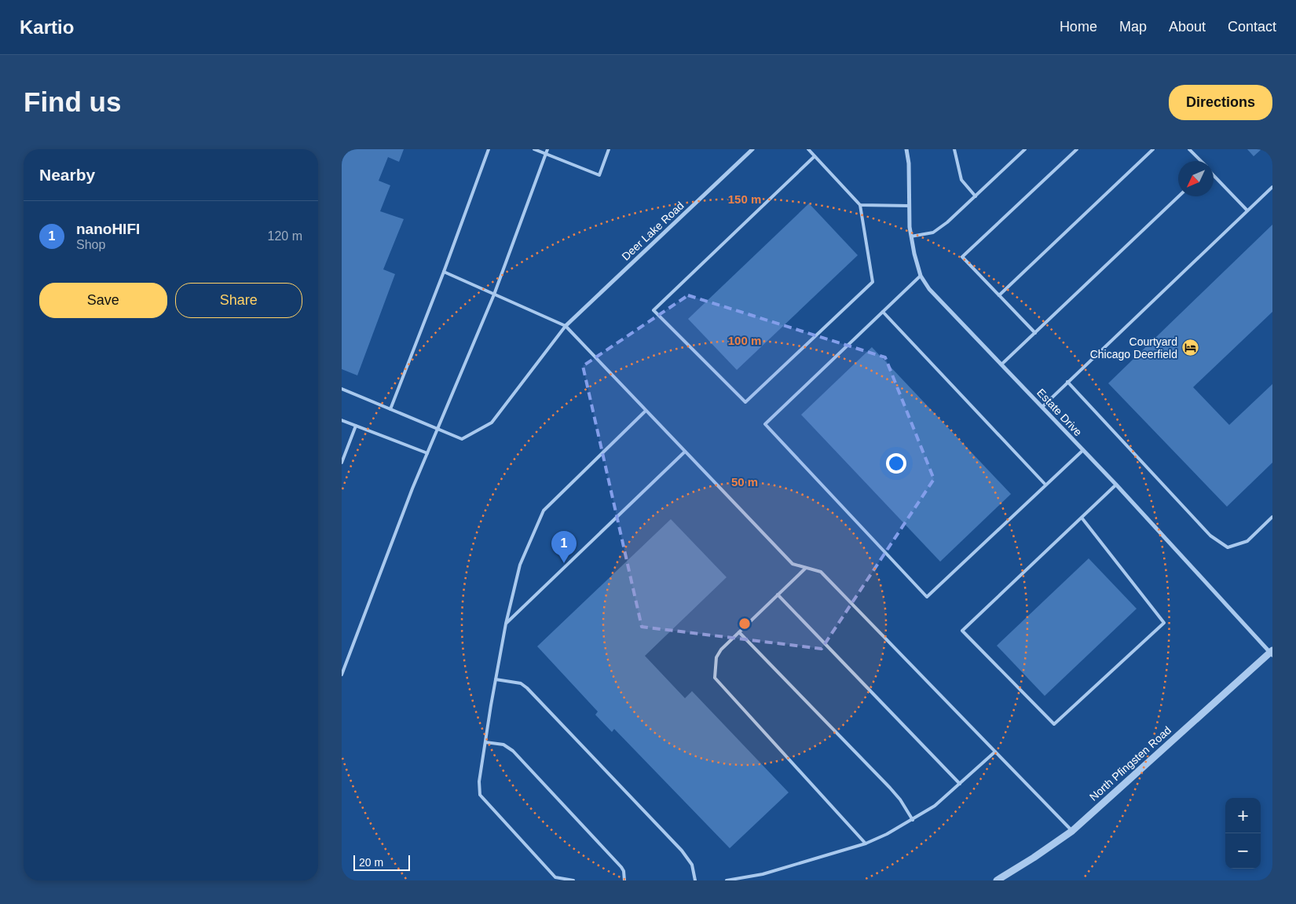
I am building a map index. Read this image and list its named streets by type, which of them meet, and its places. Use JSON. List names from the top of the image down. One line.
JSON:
{"streets":{"street":["Deer Lake Road","Estate Drive","North Pfingsten Road"]},"crossings":[["Estate Drive","North Pfingsten Road"]],"places":{"hotel":["Courtyard Chicago Deerfield"]},"scale_bar":"20 m","north":"bottom left","page":{"header":"Kartio","nav":["Home","Map","About","Contact"],"buttons":["Directions",["Save","Share"]],"title":"Find us","heading":"Nearby","list":[{"mark":"1","name":"nanoHIFI","note":"Shop","value":"120 m"}],"pins":"1","map_buttons":["+","−"],"scale":"20 m"},"rings":["150 m","100 m","50 m"]}
